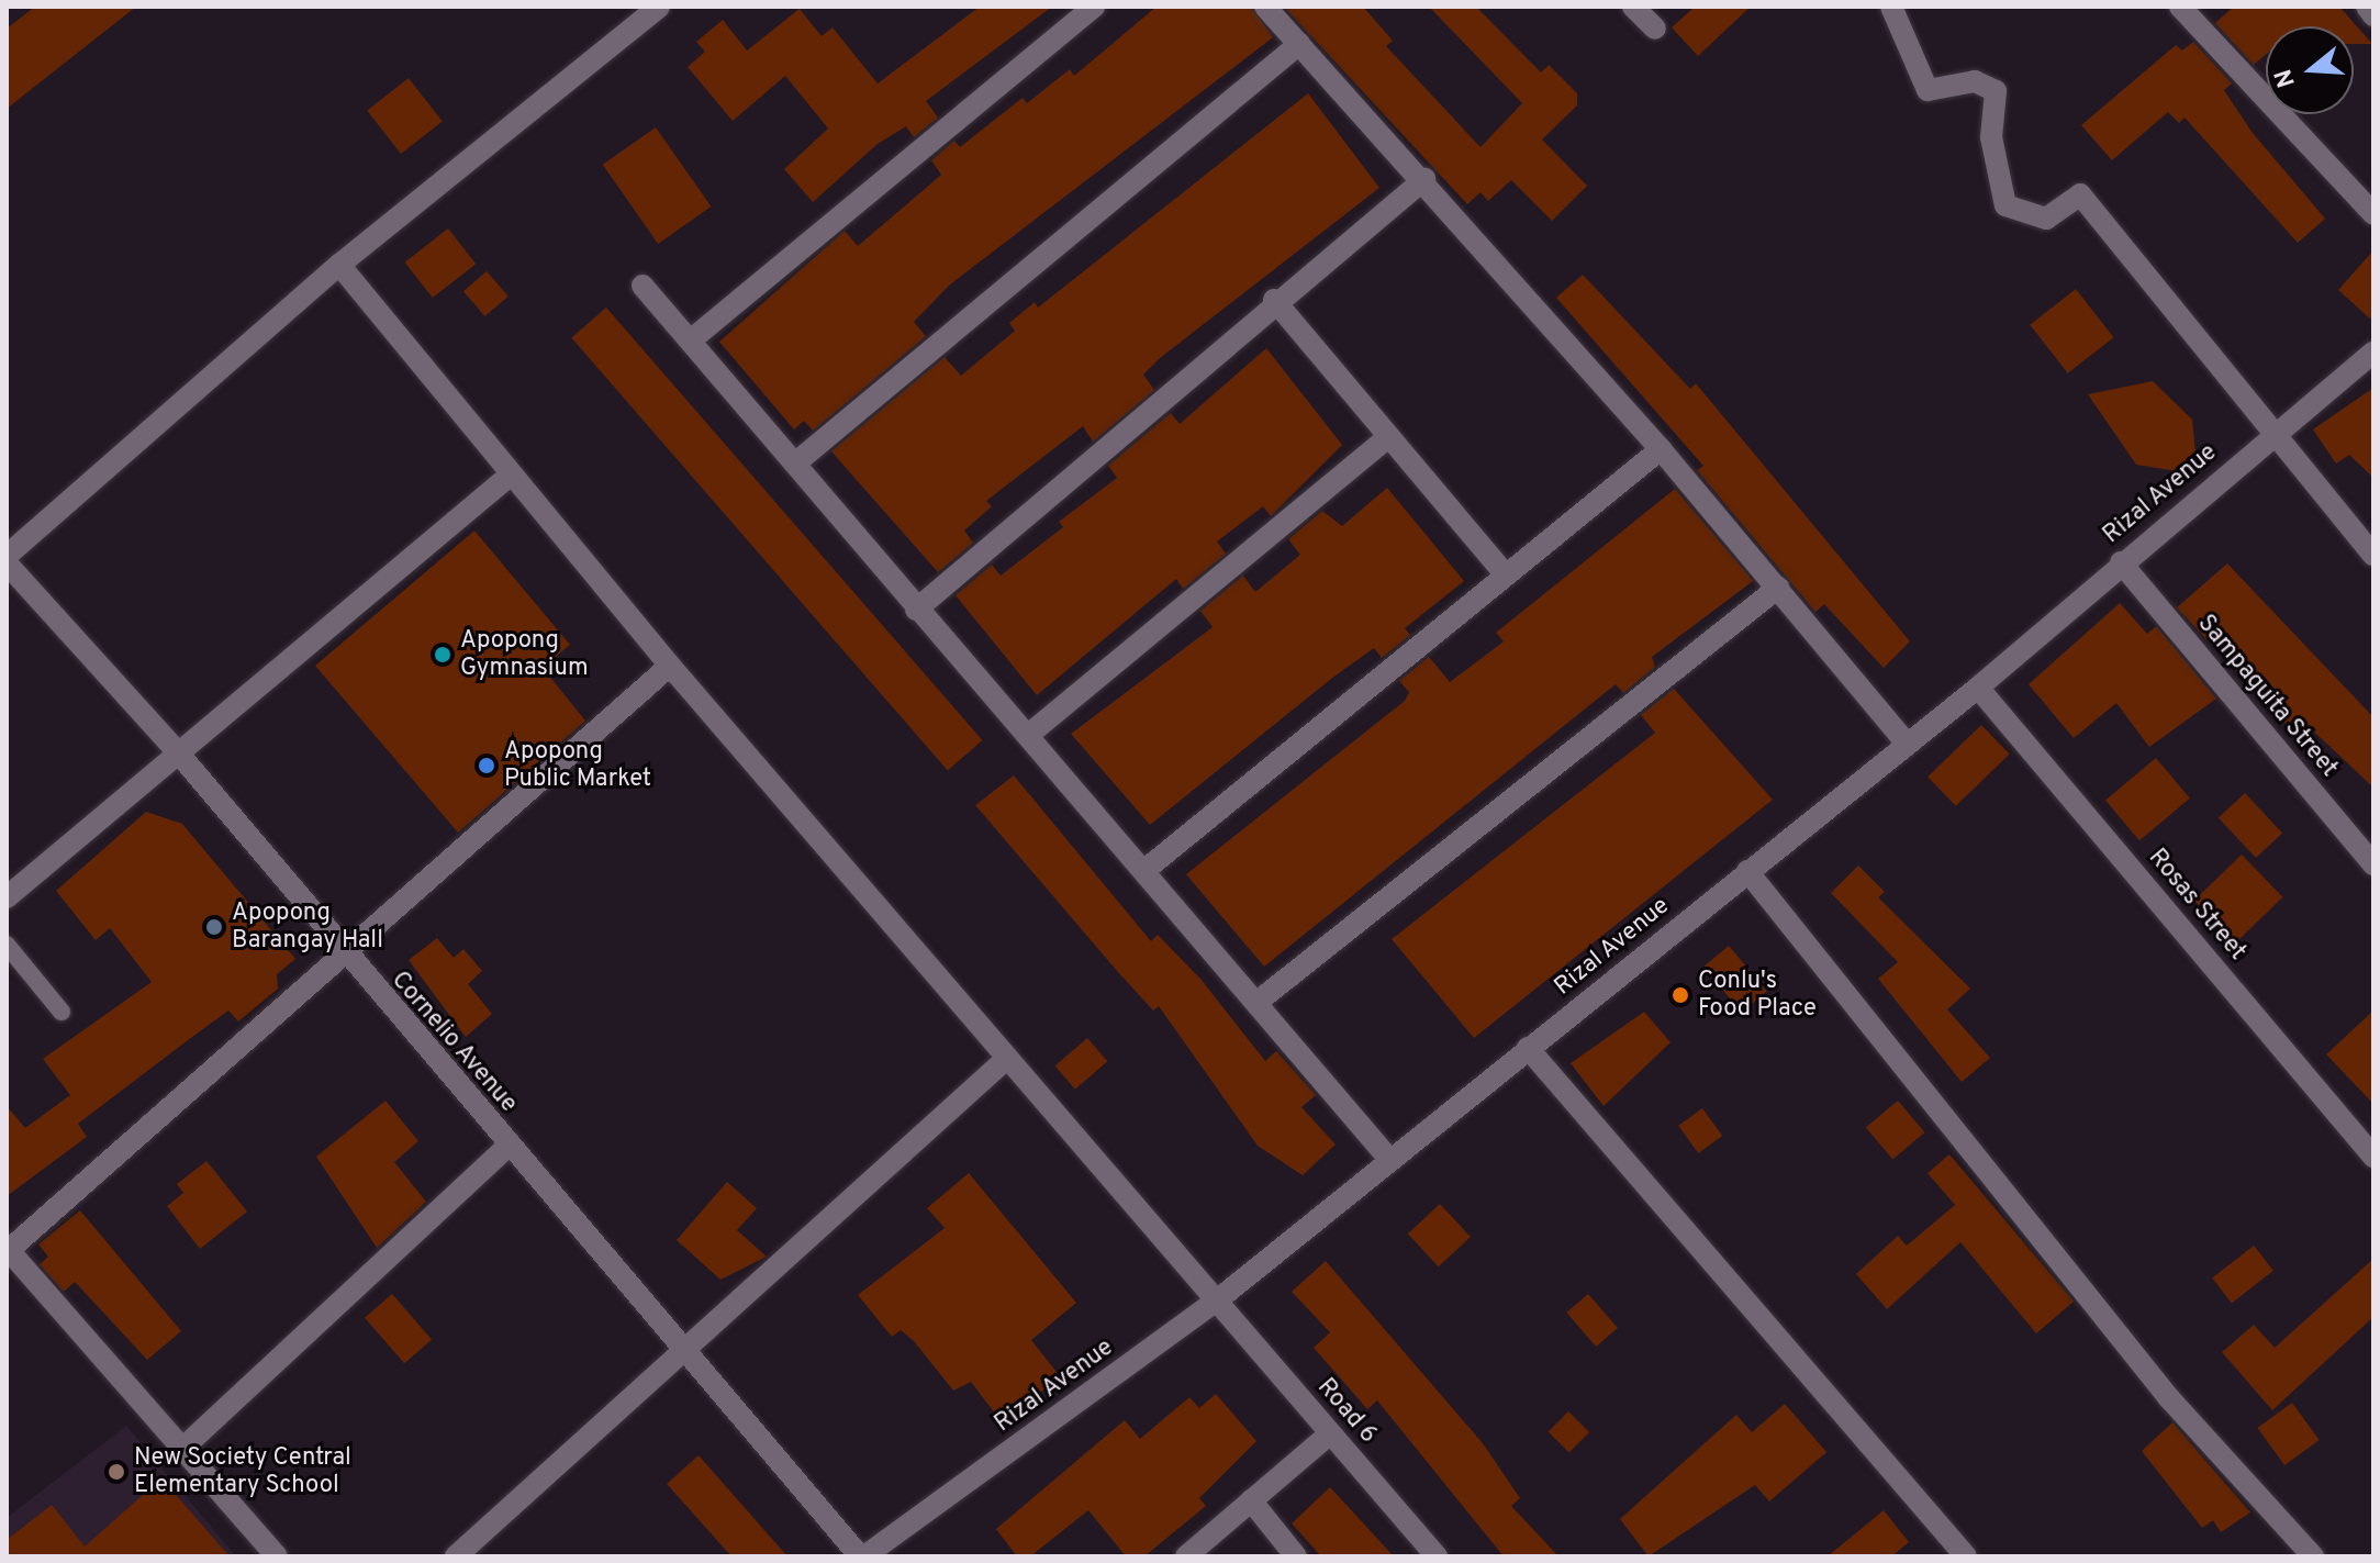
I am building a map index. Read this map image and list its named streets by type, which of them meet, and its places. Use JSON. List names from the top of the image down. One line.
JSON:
{"streets":{"street":["Rizal Avenue","Sampaguita Street","Rosas Street","Cornelio Avenue","Road 6"]},"crossings":[["Rizal Avenue","Sampaguita Street"],["Rizal Avenue","Rosas Street"],["Rizal Avenue","Cornelio Avenue"],["Rizal Avenue","Road 6"]],"places":["Apopong Gymnasium","Apopong Public Market","Apopong Barangay Hall","Conlu's Food Place","New Society Central Elementary School"],"north":"left"}
